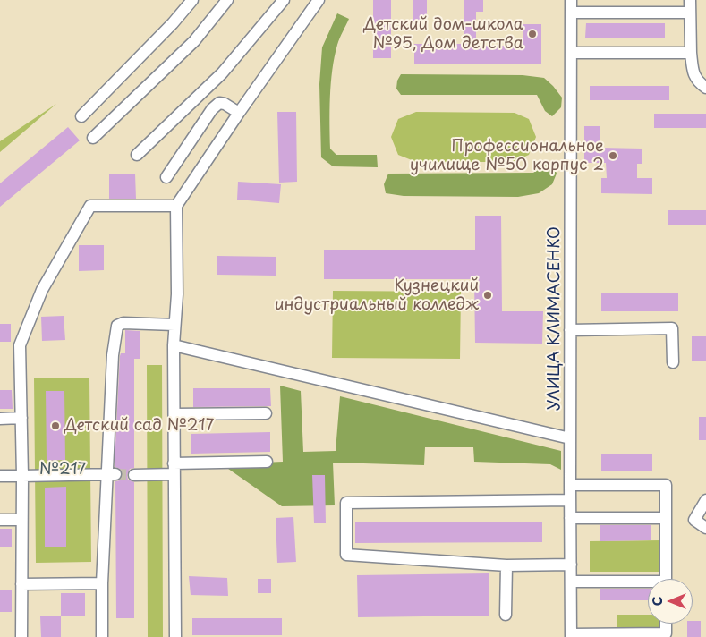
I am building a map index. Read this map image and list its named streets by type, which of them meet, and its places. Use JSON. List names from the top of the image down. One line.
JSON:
{"streets":{"street":["УЛИЦА КЛИМАСЕНКО"]},"parks":["№217"],"places":["Детский дом-школа №95, Дом детства","Профессиональное училище №50 корпус 2","Кузнецкий индустриальный колледж","Детский сад №217"],"north":"left"}
